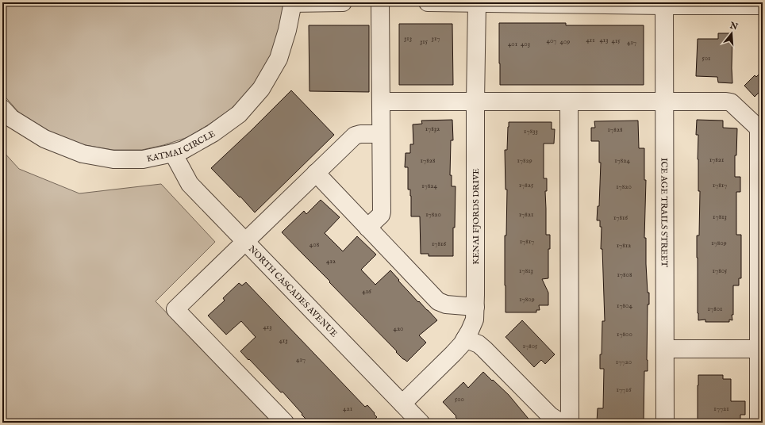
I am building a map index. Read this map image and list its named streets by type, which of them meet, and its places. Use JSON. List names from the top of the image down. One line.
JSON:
{"streets":{"street":["KATMAI CIRCLE","ICE AGE TRAILS STREET","KENAI FJORDS DRIVE","NORTH CASCADES AVENUE"]},"crossings":[["KATMAI CIRCLE","NORTH CASCADES AVENUE"],["KENAI FJORDS DRIVE","NORTH CASCADES AVENUE"]],"house_numbers":["313","317","411","413","407","415","315","409","417","401","403","501","17832","17828","17833","17821","17828","17829","17824","17825","17817","17824","17820","17820","17821","17813","17816","17817","17809","17816","408","17812","412","17813","17805","17808","416","17809","17804","17801","413","420","17800","413","17805","417","17720","17716","500","421","17721"],"north":"top"}
